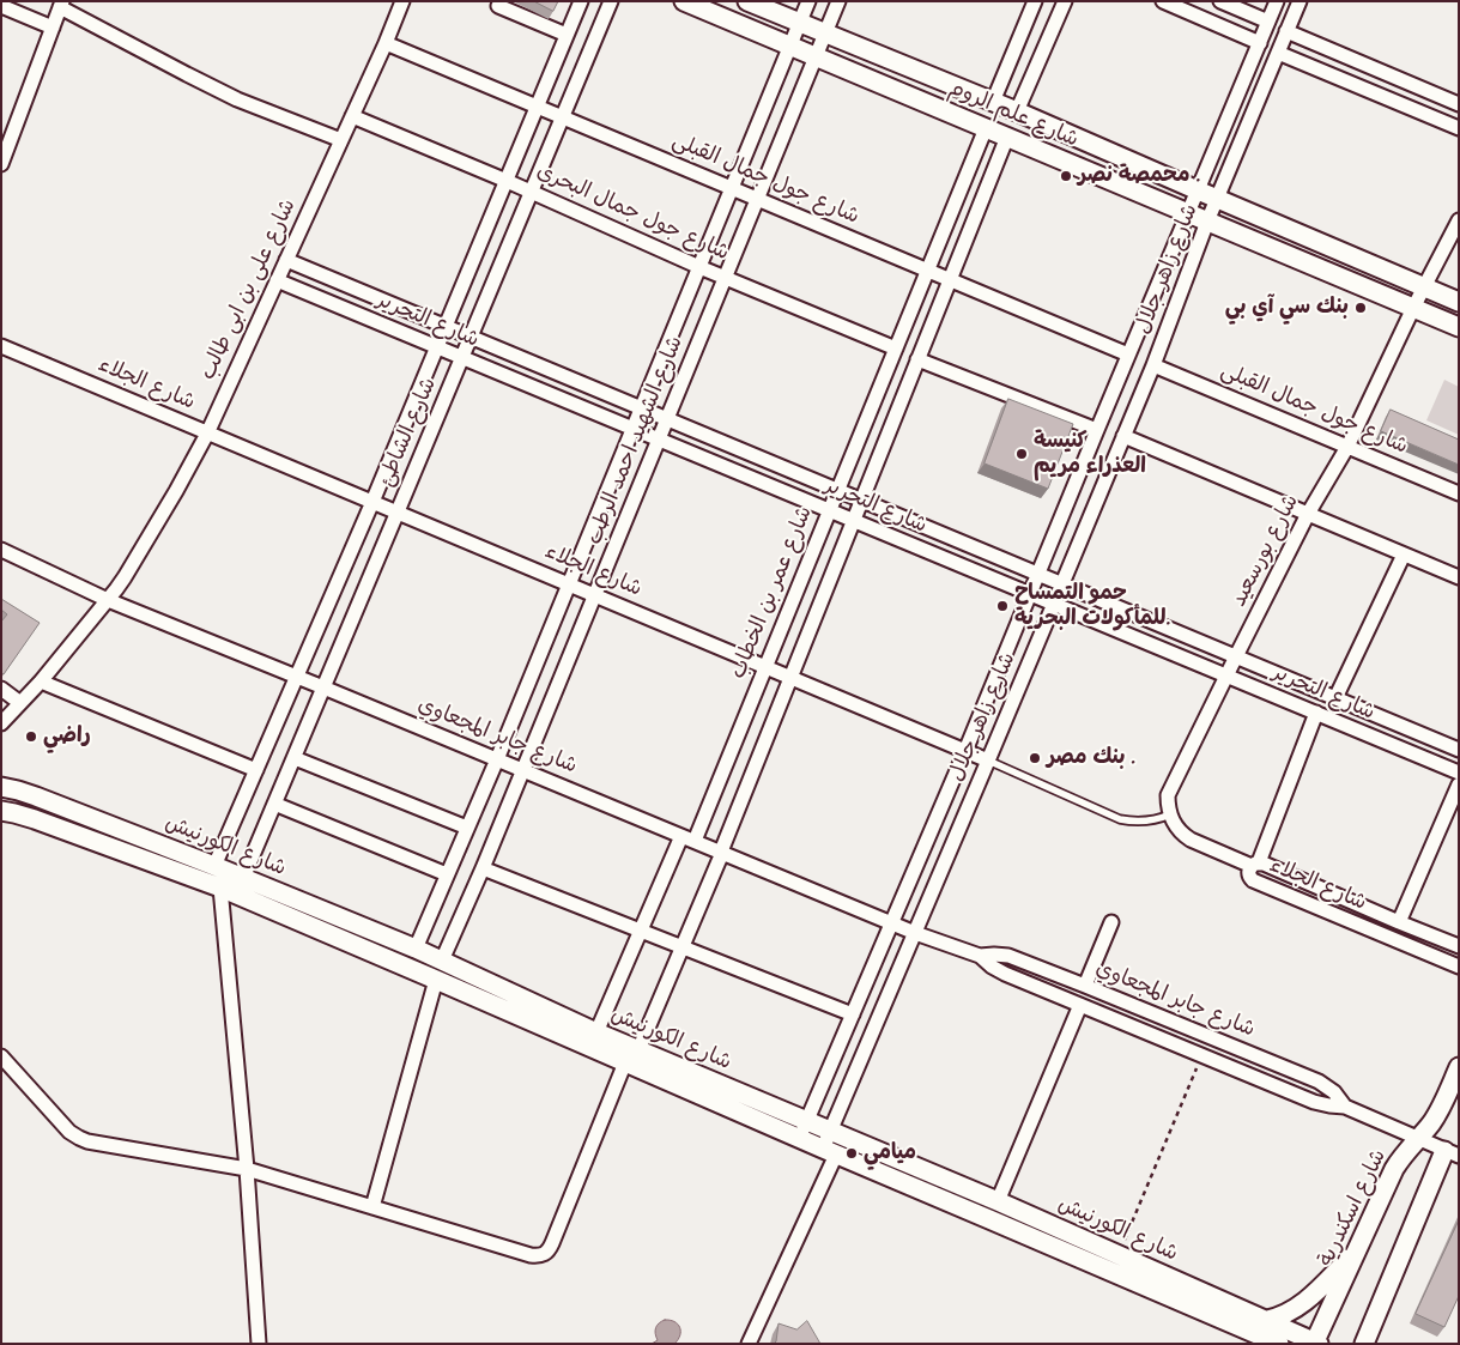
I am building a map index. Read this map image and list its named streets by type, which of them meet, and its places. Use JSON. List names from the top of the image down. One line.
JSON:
{"streets":{"street":["شارع علم الروم","شارع جول جمال القبلى","شارع جول جمال البحرى","شارع زاهر جلال","شارع على بن ابى طالب","شارع التحرير","شارع الجلاء","شارع الشاطئ","شارع الشهيد احمد الرطب","شارع بورسعيد","شارع عمر بن الخطاب","شارع جابر المجعاوي","شارع الكورنيش","شارع اسكندرية"]},"crossings":[["شارع علم الروم","شارع زاهر جلال"],["شارع علم الروم","شارع الشهيد احمد الرطب"],["شارع علم الروم","شارع بورسعيد"],["شارع علم الروم","شارع عمر بن الخطاب"],["شارع جول جمال القبلى","شارع زاهر جلال"],["شارع جول جمال القبلى","شارع على بن ابى طالب"],["شارع جول جمال القبلى","شارع الشاطئ"],["شارع جول جمال القبلى","شارع الشهيد احمد الرطب"],["شارع جول جمال القبلى","شارع بورسعيد"],["شارع جول جمال القبلى","شارع عمر بن الخطاب"],["شارع جول جمال البحرى","شارع على بن ابى طالب"],["شارع جول جمال البحرى","شارع الشاطئ"],["شارع جول جمال البحرى","شارع الشهيد احمد الرطب"],["شارع جول جمال البحرى","شارع عمر بن الخطاب"],["شارع زاهر جلال","شارع التحرير"],["شارع زاهر جلال","شارع الجلاء"],["شارع زاهر جلال","شارع جابر المجعاوي"],["شارع زاهر جلال","شارع الكورنيش"],["شارع على بن ابى طالب","شارع التحرير"],["شارع على بن ابى طالب","شارع الجلاء"],["شارع على بن ابى طالب","شارع جابر المجعاوي"],["شارع التحرير","شارع الشاطئ"],["شارع التحرير","شارع الشهيد احمد الرطب"],["شارع التحرير","شارع بورسعيد"],["شارع التحرير","شارع عمر بن الخطاب"],["شارع الجلاء","شارع الشاطئ"],["شارع الجلاء","شارع الشهيد احمد الرطب"],["شارع الجلاء","شارع بورسعيد"],["شارع الجلاء","شارع عمر بن الخطاب"],["شارع الشاطئ","شارع جابر المجعاوي"],["شارع الشاطئ","شارع الكورنيش"],["شارع الشهيد احمد الرطب","شارع جابر المجعاوي"],["شارع الشهيد احمد الرطب","شارع الكورنيش"],["شارع عمر بن الخطاب","شارع جابر المجعاوي"],["شارع عمر بن الخطاب","شارع الكورنيش"],["شارع جابر المجعاوي","شارع اسكندرية"],["شارع الكورنيش","شارع اسكندرية"]],"places":["محمصة نصر .","بنك سي آي بي","كنيسة العذراء مريم","حمو التمساح للمأكولات البحرية.","راضي","بنك مصر .","ميامي"]}
